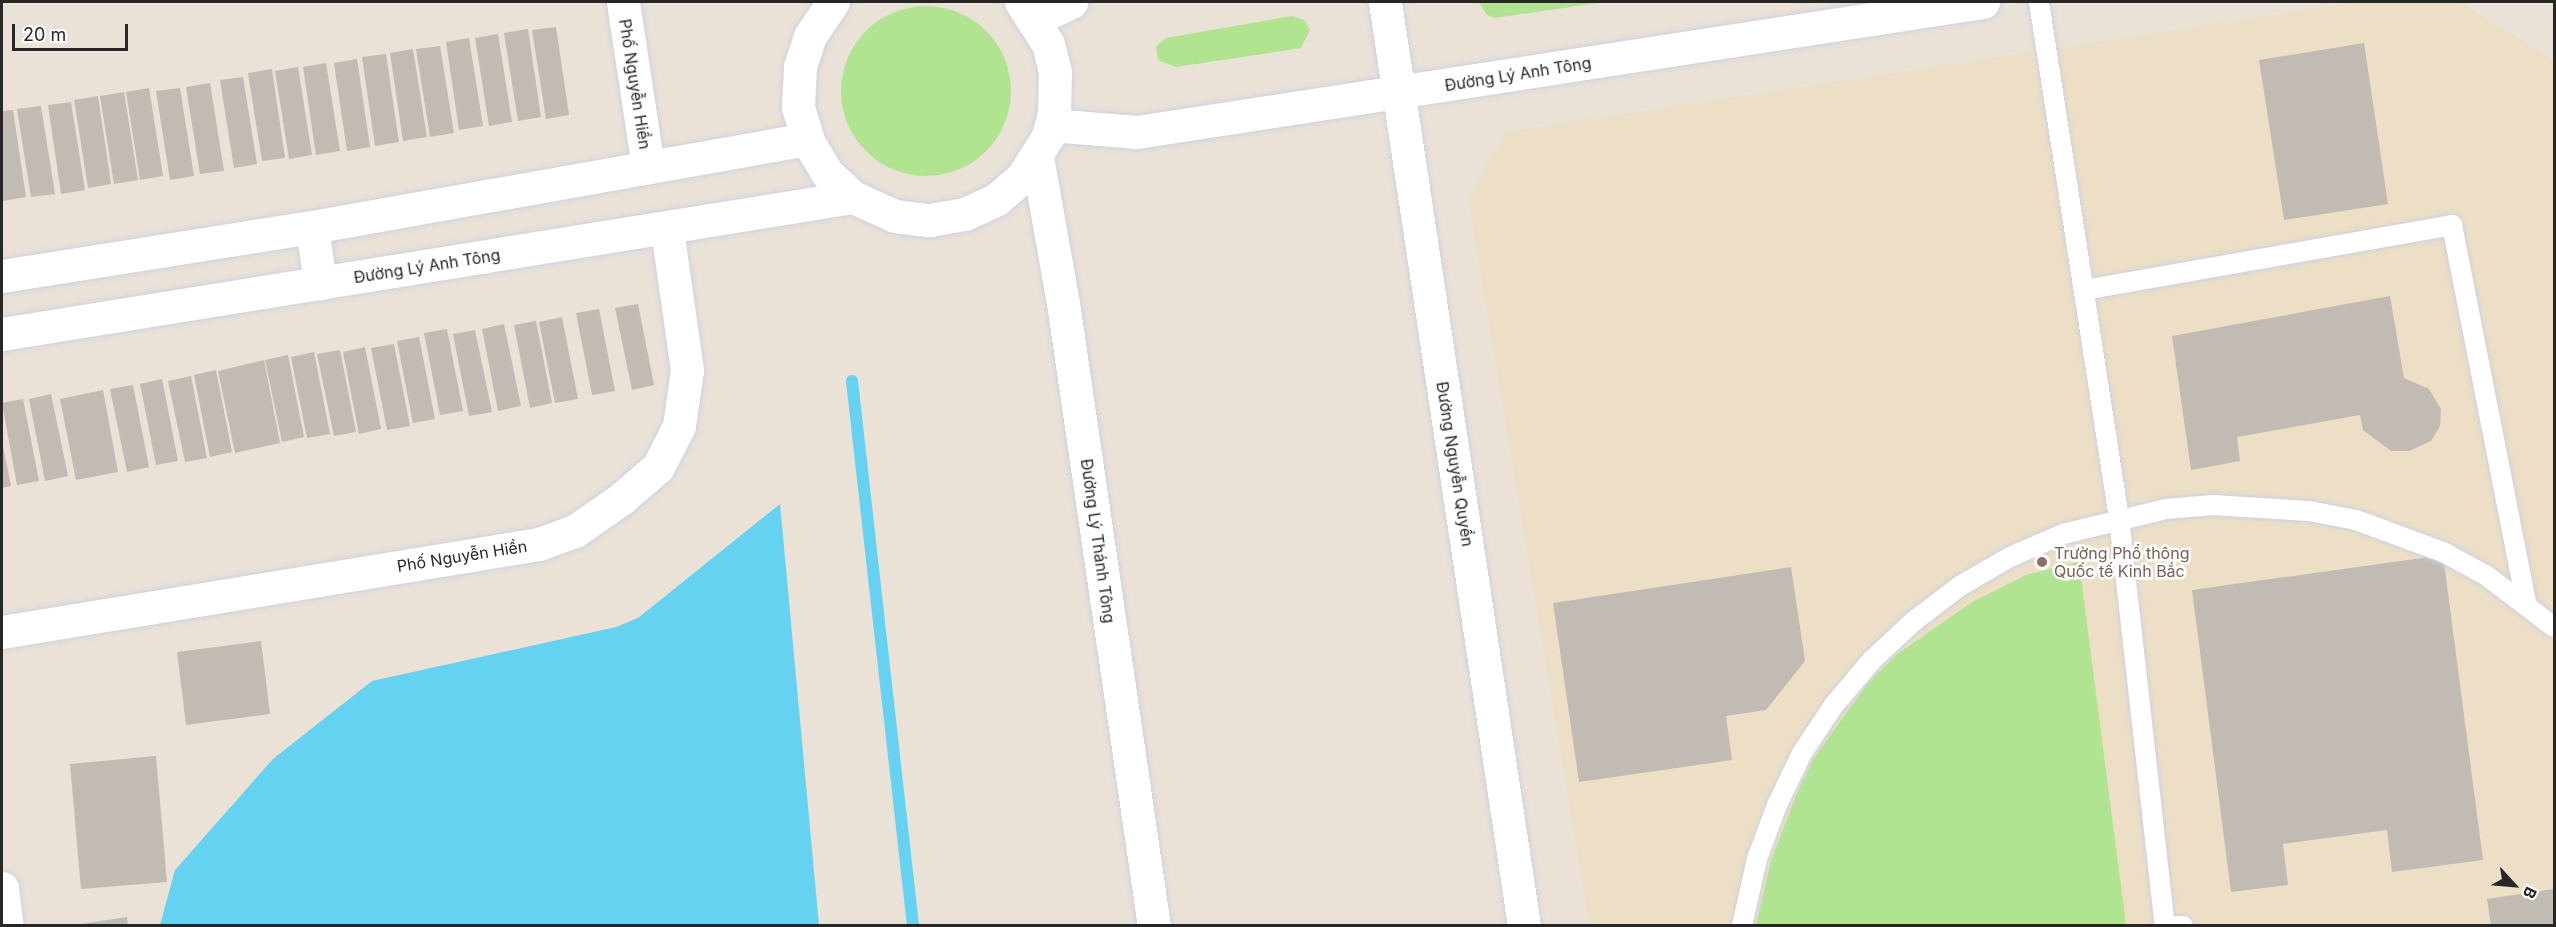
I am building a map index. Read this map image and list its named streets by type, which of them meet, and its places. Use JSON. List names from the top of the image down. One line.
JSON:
{"streets":{"street":["Đường Lý Anh Tông","Phố Nguyễn Hiền","Đường Nguyễn Quyền","Đường Lý Thánh Tông"]},"crossings":[["Đường Lý Anh Tông","Phố Nguyễn Hiền"],["Đường Lý Anh Tông","Đường Nguyễn Quyền"]],"places":["Trường Phổ thông Quốc tế Kinh Bắc"],"scale_bar":"20 m","north":"bottom right"}
